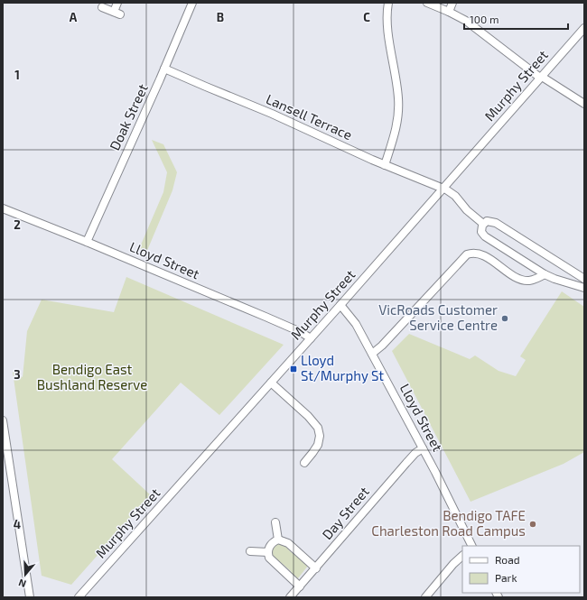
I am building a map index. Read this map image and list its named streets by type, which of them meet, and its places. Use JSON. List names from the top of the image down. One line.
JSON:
{"streets":{"street":["Murphy Street","Doak Street","Lansell Terrace","Lloyd Street","Day Street"]},"crossings":[["Murphy Street","Lansell Terrace"],["Murphy Street","Lloyd Street"],["Doak Street","Lansell Terrace"],["Doak Street","Lloyd Street"],["Lloyd Street","Day Street"]],"parks":["Bendigo East Bushland Reserve"],"places":{"other":["VicRoads Customer Service Centre","Bendigo TAFE Charleston Road Campus"],"transit":["Lloyd St/Murphy St"]},"legend":["Road","Park"],"scale_bar":"100 m","north":"bottom","grid":{"columns":["A","B","C"],"rows":["1","2","3","4"]}}
